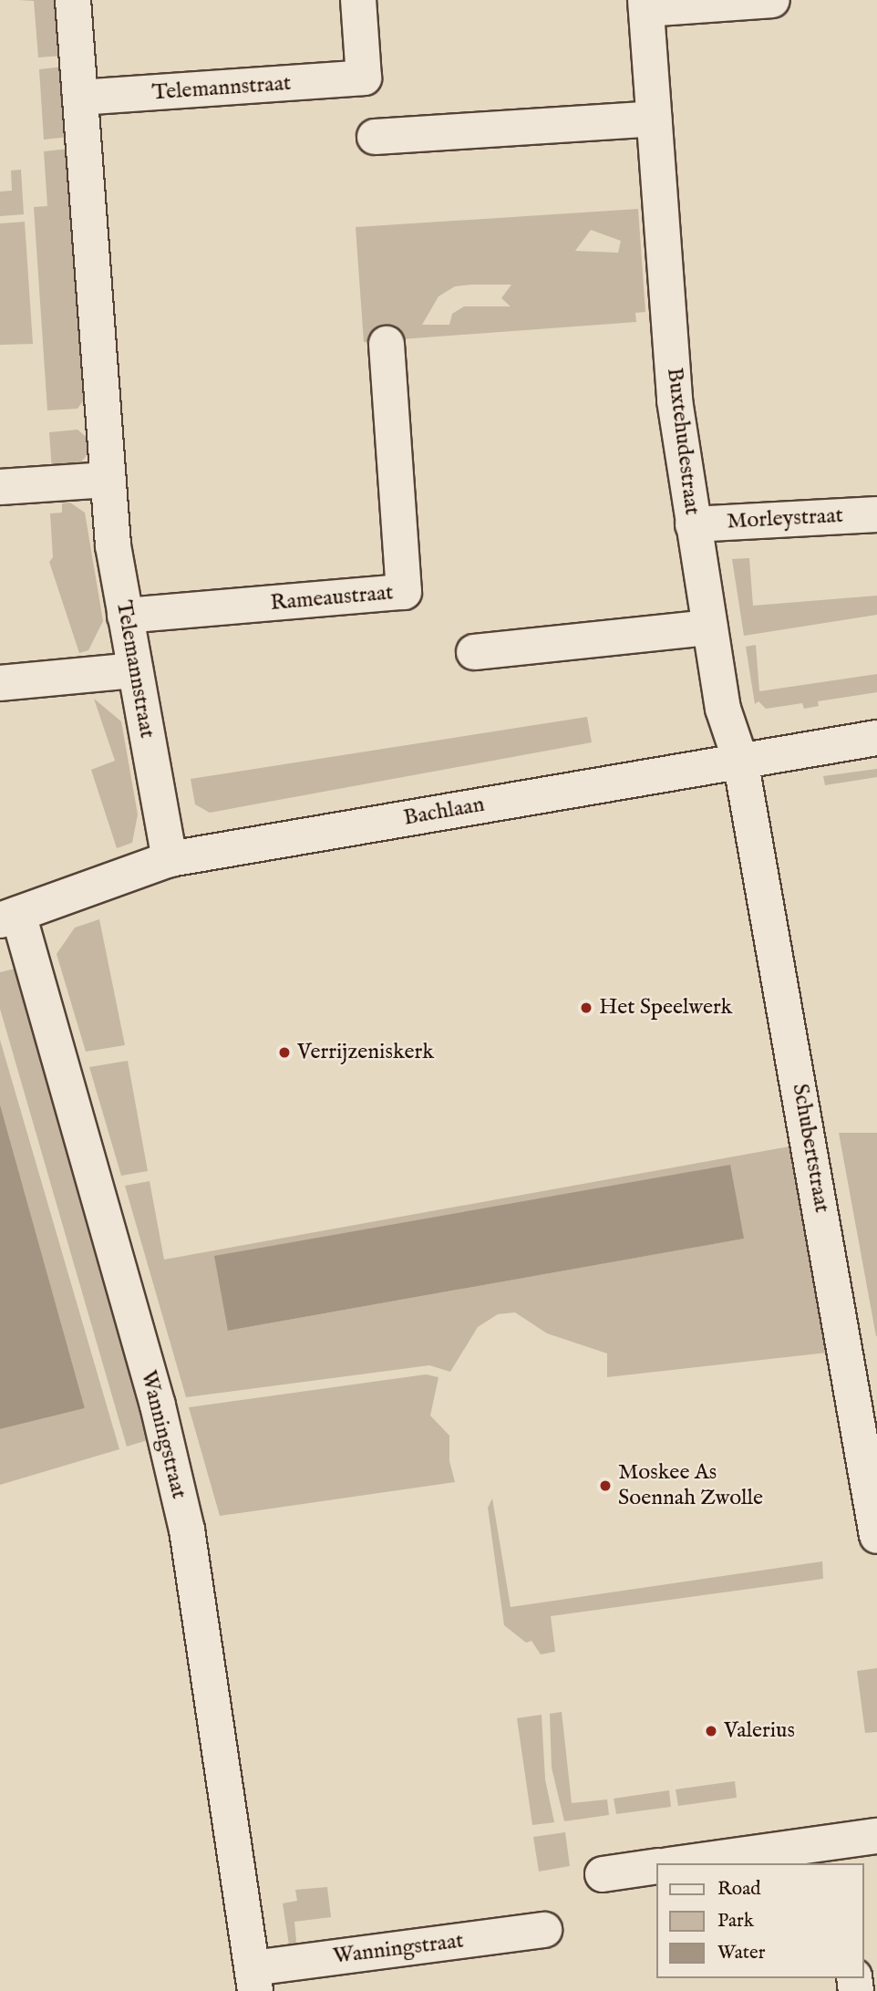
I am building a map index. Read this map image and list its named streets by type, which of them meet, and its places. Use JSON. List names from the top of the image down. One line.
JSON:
{"streets":{"street":["Telemannstraat","Buxtehudestraat","Morleystraat","Rameaustraat","Bachlaan","Schubertstraat","Wanningstraat"]},"crossings":[["Telemannstraat","Rameaustraat"],["Telemannstraat","Bachlaan"],["Buxtehudestraat","Morleystraat"],["Buxtehudestraat","Bachlaan"],["Buxtehudestraat","Schubertstraat"],["Bachlaan","Schubertstraat"],["Bachlaan","Wanningstraat"]],"places":["Het Speelwerk","Verrijzeniskerk","Moskee As Soennah Zwolle","Valerius"],"legend":["Road","Park","Water"]}
